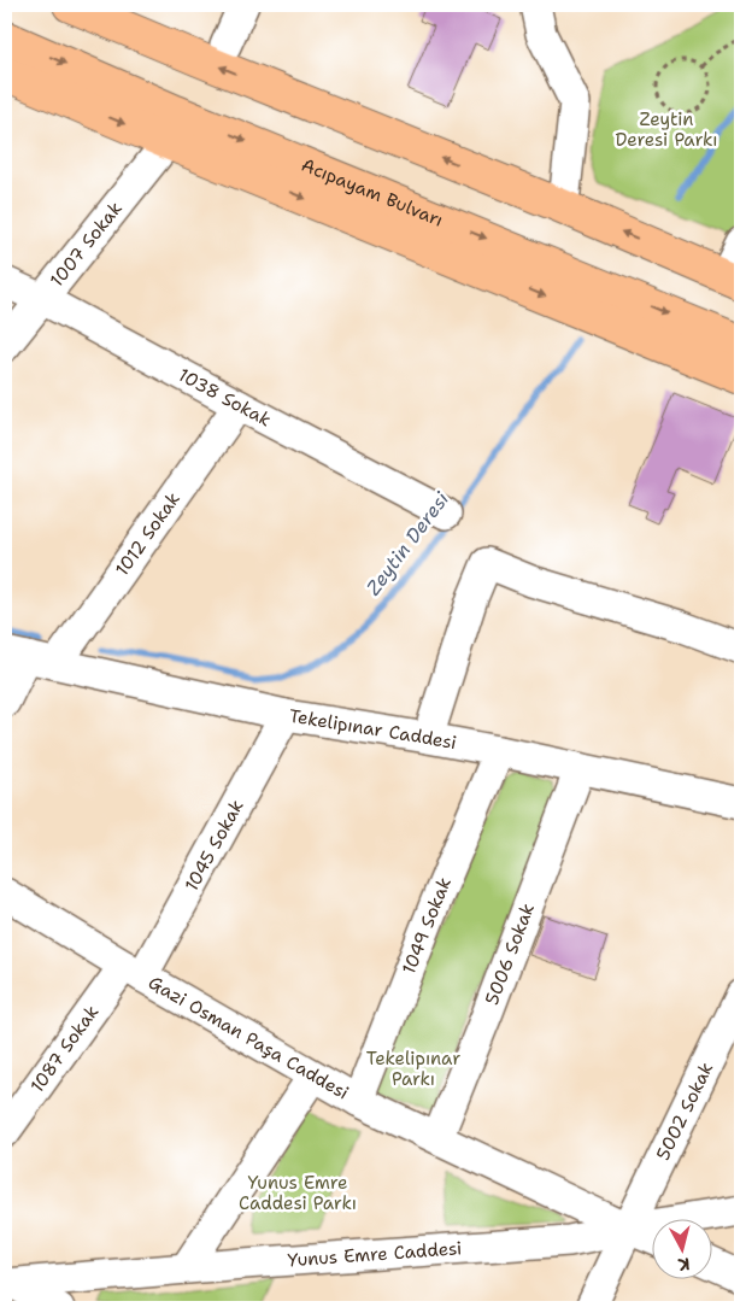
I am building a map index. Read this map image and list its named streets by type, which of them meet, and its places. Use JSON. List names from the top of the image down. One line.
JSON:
{"streets":{"main road":["Acıpayam Bulvarı"],"street":["1007 Sokak","1038 Sokak","1012 Sokak","Tekelipınar Caddesi","1045 Sokak","1049 Sokak","5006 Sokak","Gazi Osman Paşa Caddesi","1087 Sokak","5002 Sokak","Yunus Emre Caddesi"]},"crossings":[["1007 Sokak","1038 Sokak"],["1038 Sokak","1012 Sokak"],["1012 Sokak","Tekelipınar Caddesi"],["Tekelipınar Caddesi","1045 Sokak"],["Tekelipınar Caddesi","1049 Sokak"],["Tekelipınar Caddesi","5006 Sokak"],["1045 Sokak","Gazi Osman Paşa Caddesi"],["1045 Sokak","1087 Sokak"],["1049 Sokak","Gazi Osman Paşa Caddesi"],["5006 Sokak","Gazi Osman Paşa Caddesi"],["Gazi Osman Paşa Caddesi","1087 Sokak"],["Gazi Osman Paşa Caddesi","5002 Sokak"],["Gazi Osman Paşa Caddesi","Yunus Emre Caddesi"],["5002 Sokak","Yunus Emre Caddesi"]],"water":["Zeytin Deresi"],"parks":["Zeytin Deresi Parkı","Tekelipınar Parkı","Yunus Emre Caddesi Parkı"],"north":"bottom"}
